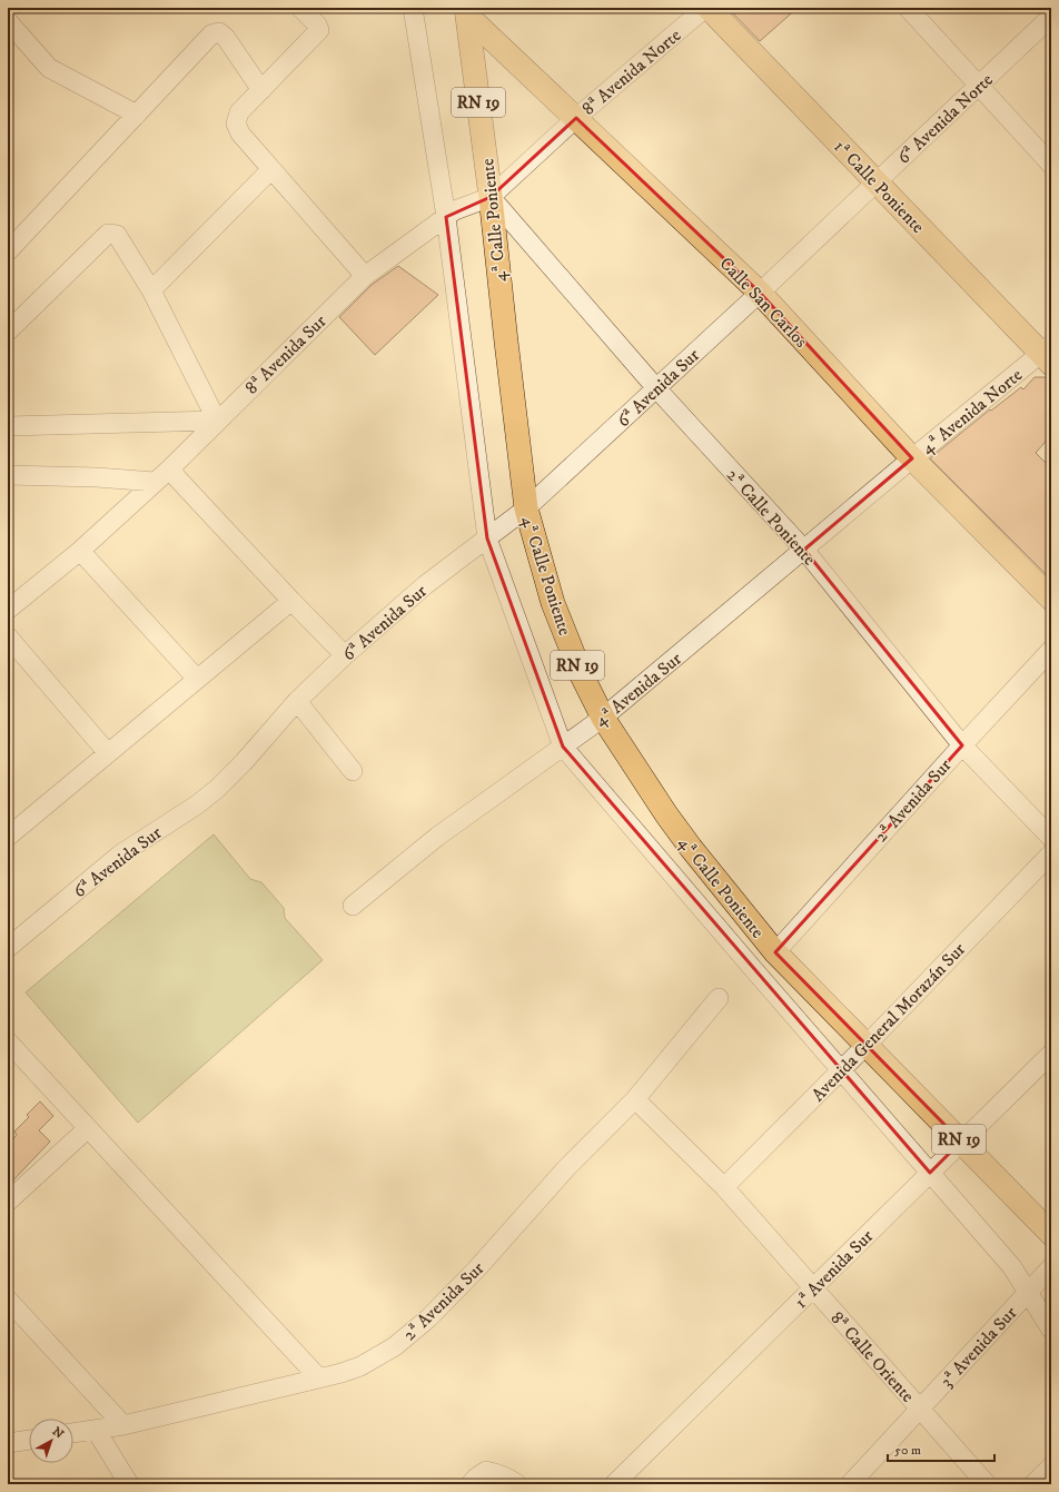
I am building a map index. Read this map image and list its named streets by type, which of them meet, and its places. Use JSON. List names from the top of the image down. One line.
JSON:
{"streets":{"main road":["RN 19","1ª Calle Poniente","4ª Calle Poniente","Calle San Carlos"],"street":["8ª Avenida Norte","6ª Avenida Norte","8ª Avenida Sur","6ª Avenida Sur","4ª Avenida Norte","2ª Calle Poniente","4ª Avenida Sur","2ª Avenida Sur","Avenida General Morazán Sur","1ª Avenida Sur","3ª Avenida Sur","8ª Calle Oriente"]},"crossings":[["8ª Avenida Norte","1ª Calle Poniente"],["8ª Avenida Norte","Calle San Carlos"],["8ª Avenida Norte","8ª Avenida Sur"],["RN 19","4ª Calle Poniente"],["RN 19","Avenida General Morazán Sur"],["RN 19","1ª Avenida Sur"],["6ª Avenida Norte","1ª Calle Poniente"],["6ª Avenida Norte","Calle San Carlos"],["6ª Avenida Norte","6ª Avenida Sur"],["1ª Calle Poniente","4ª Avenida Norte"],["4ª Calle Poniente","Calle San Carlos"],["4ª Calle Poniente","8ª Avenida Sur"],["4ª Calle Poniente","6ª Avenida Sur"],["4ª Calle Poniente","2ª Calle Poniente"],["4ª Calle Poniente","4ª Avenida Sur"],["4ª Calle Poniente","2ª Avenida Sur"],["4ª Calle Poniente","Avenida General Morazán Sur"],["Calle San Carlos","8ª Avenida Sur"],["Calle San Carlos","6ª Avenida Sur"],["Calle San Carlos","4ª Avenida Norte"],["Calle San Carlos","4ª Avenida Sur"],["8ª Avenida Sur","2ª Calle Poniente"],["6ª Avenida Sur","2ª Calle Poniente"],["4ª Avenida Norte","4ª Avenida Sur"],["2ª Calle Poniente","4ª Avenida Sur"],["2ª Calle Poniente","2ª Avenida Sur"],["2ª Avenida Sur","8ª Calle Oriente"],["Avenida General Morazán Sur","8ª Calle Oriente"],["1ª Avenida Sur","8ª Calle Oriente"],["3ª Avenida Sur","8ª Calle Oriente"]],"scale_bar":"50 m","north":"top right"}
